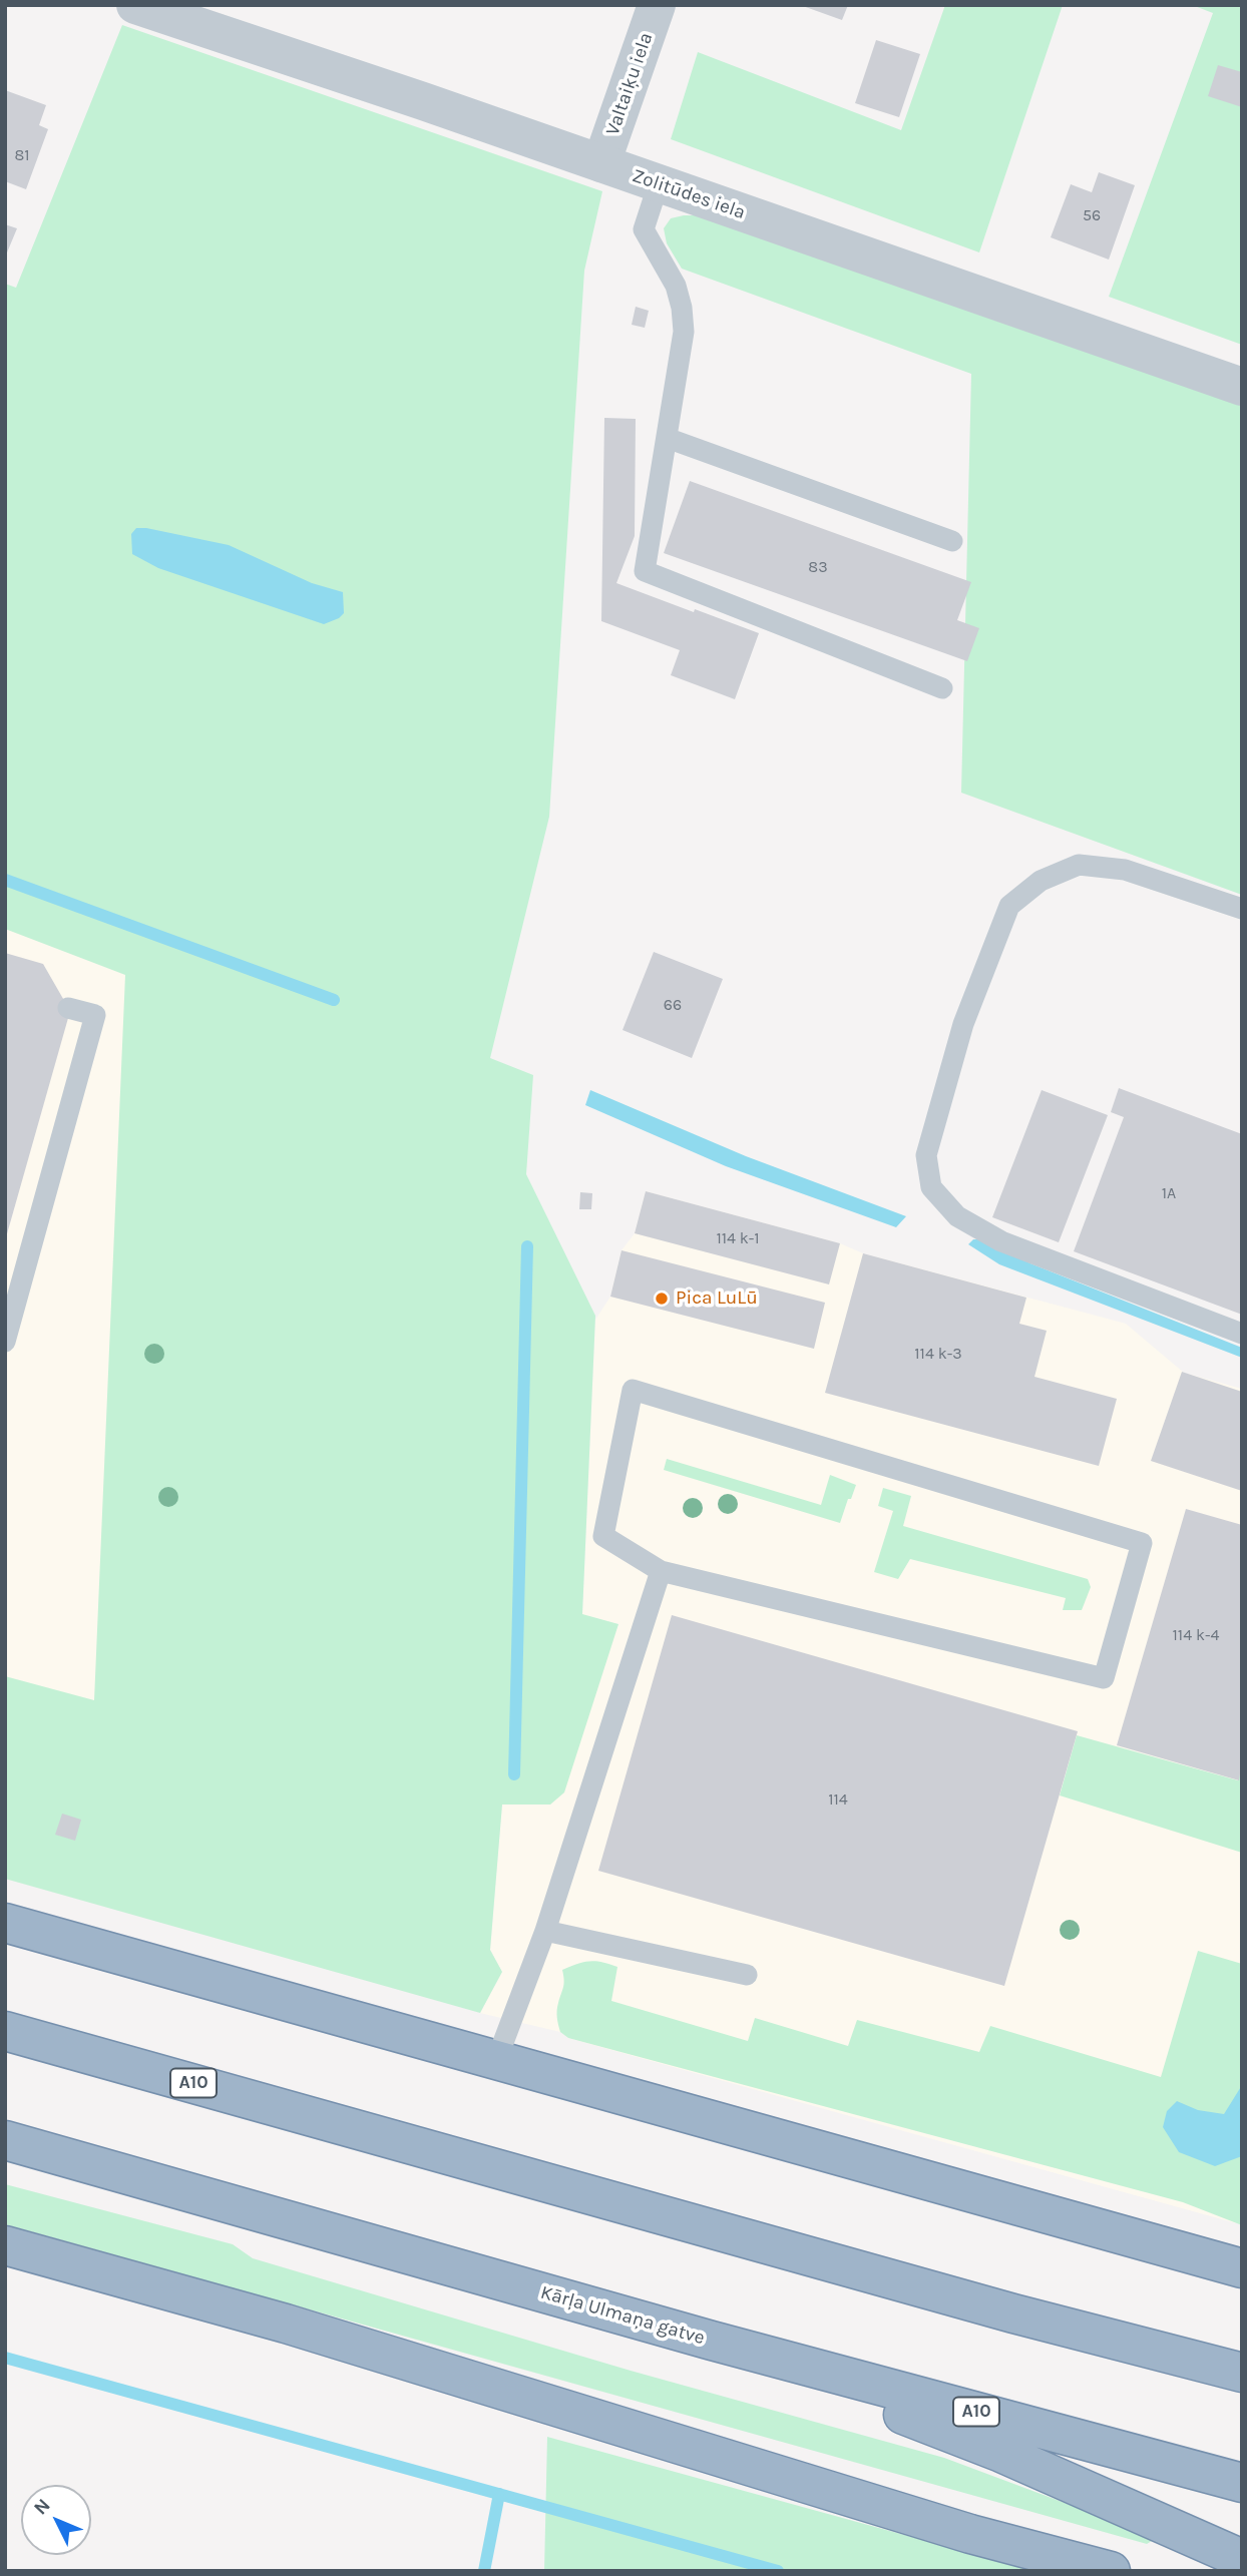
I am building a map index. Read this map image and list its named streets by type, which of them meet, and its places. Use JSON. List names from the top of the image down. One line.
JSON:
{"streets":{"highway":["A10","Kārļa Ulmaņa gatve"],"street":["Valtaiķu iela","Zolitūdes iela"]},"crossings":[["Valtaiķu iela","Zolitūdes iela"]],"places":["Pica LuLū"],"house_numbers":["81","56","83","66","1A","114 k-1","114 k-3","114 k-4","114"],"north":"top left"}
